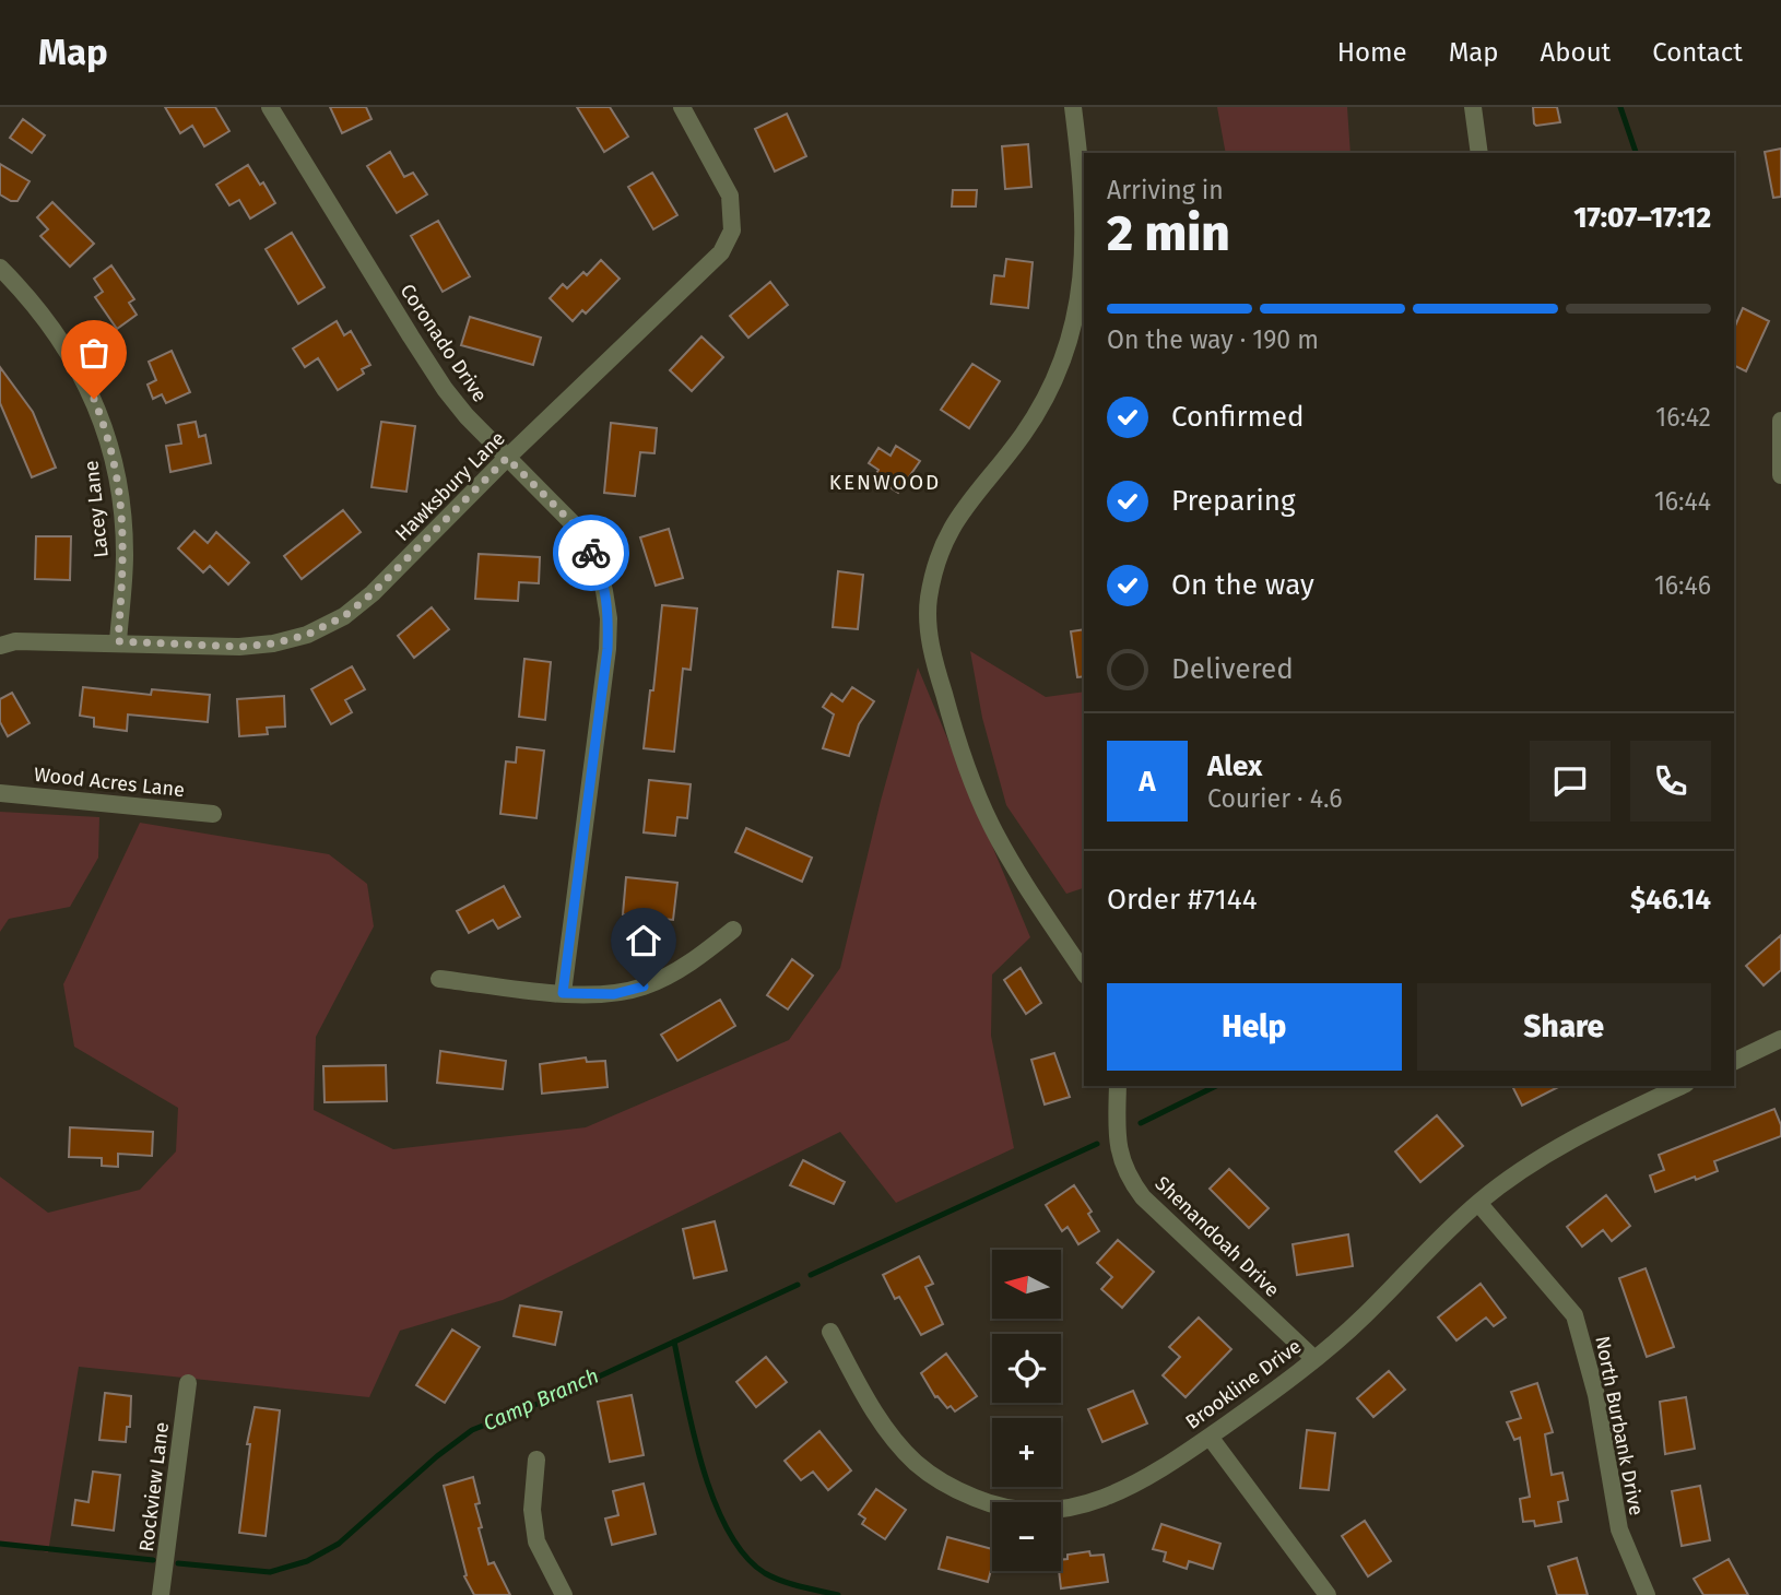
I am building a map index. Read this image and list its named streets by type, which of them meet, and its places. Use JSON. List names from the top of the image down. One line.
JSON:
{"streets":{"street":["Coronado Drive","Hawksbury Lane","Lacey Lane","Wood Acres Lane","Shenandoah Drive","Brookline Drive","North Burbank Drive","Rockview Lane"]},"crossings":[["Coronado Drive","Hawksbury Lane"],["Hawksbury Lane","Lacey Lane"],["Shenandoah Drive","Brookline Drive"],["Brookline Drive","North Burbank Drive"]],"districts":["KENWOOD"],"water":["Camp Branch"],"north":"left","page":{"header":"Map","nav":["Home","Map","About","Contact"],"heading":["2 min","Arriving in","17:07–17:12"],"panel":["Alex","Courier · 4.6","Order #7144","$46.14"],"bar":"On the way · 190 m","list":[["Confirmed","16:42"],["Preparing","16:44"],["On the way","16:46"],"Delivered"],"round":"A","buttons":["Help","Share"],"map_buttons":["+","−"]}}
